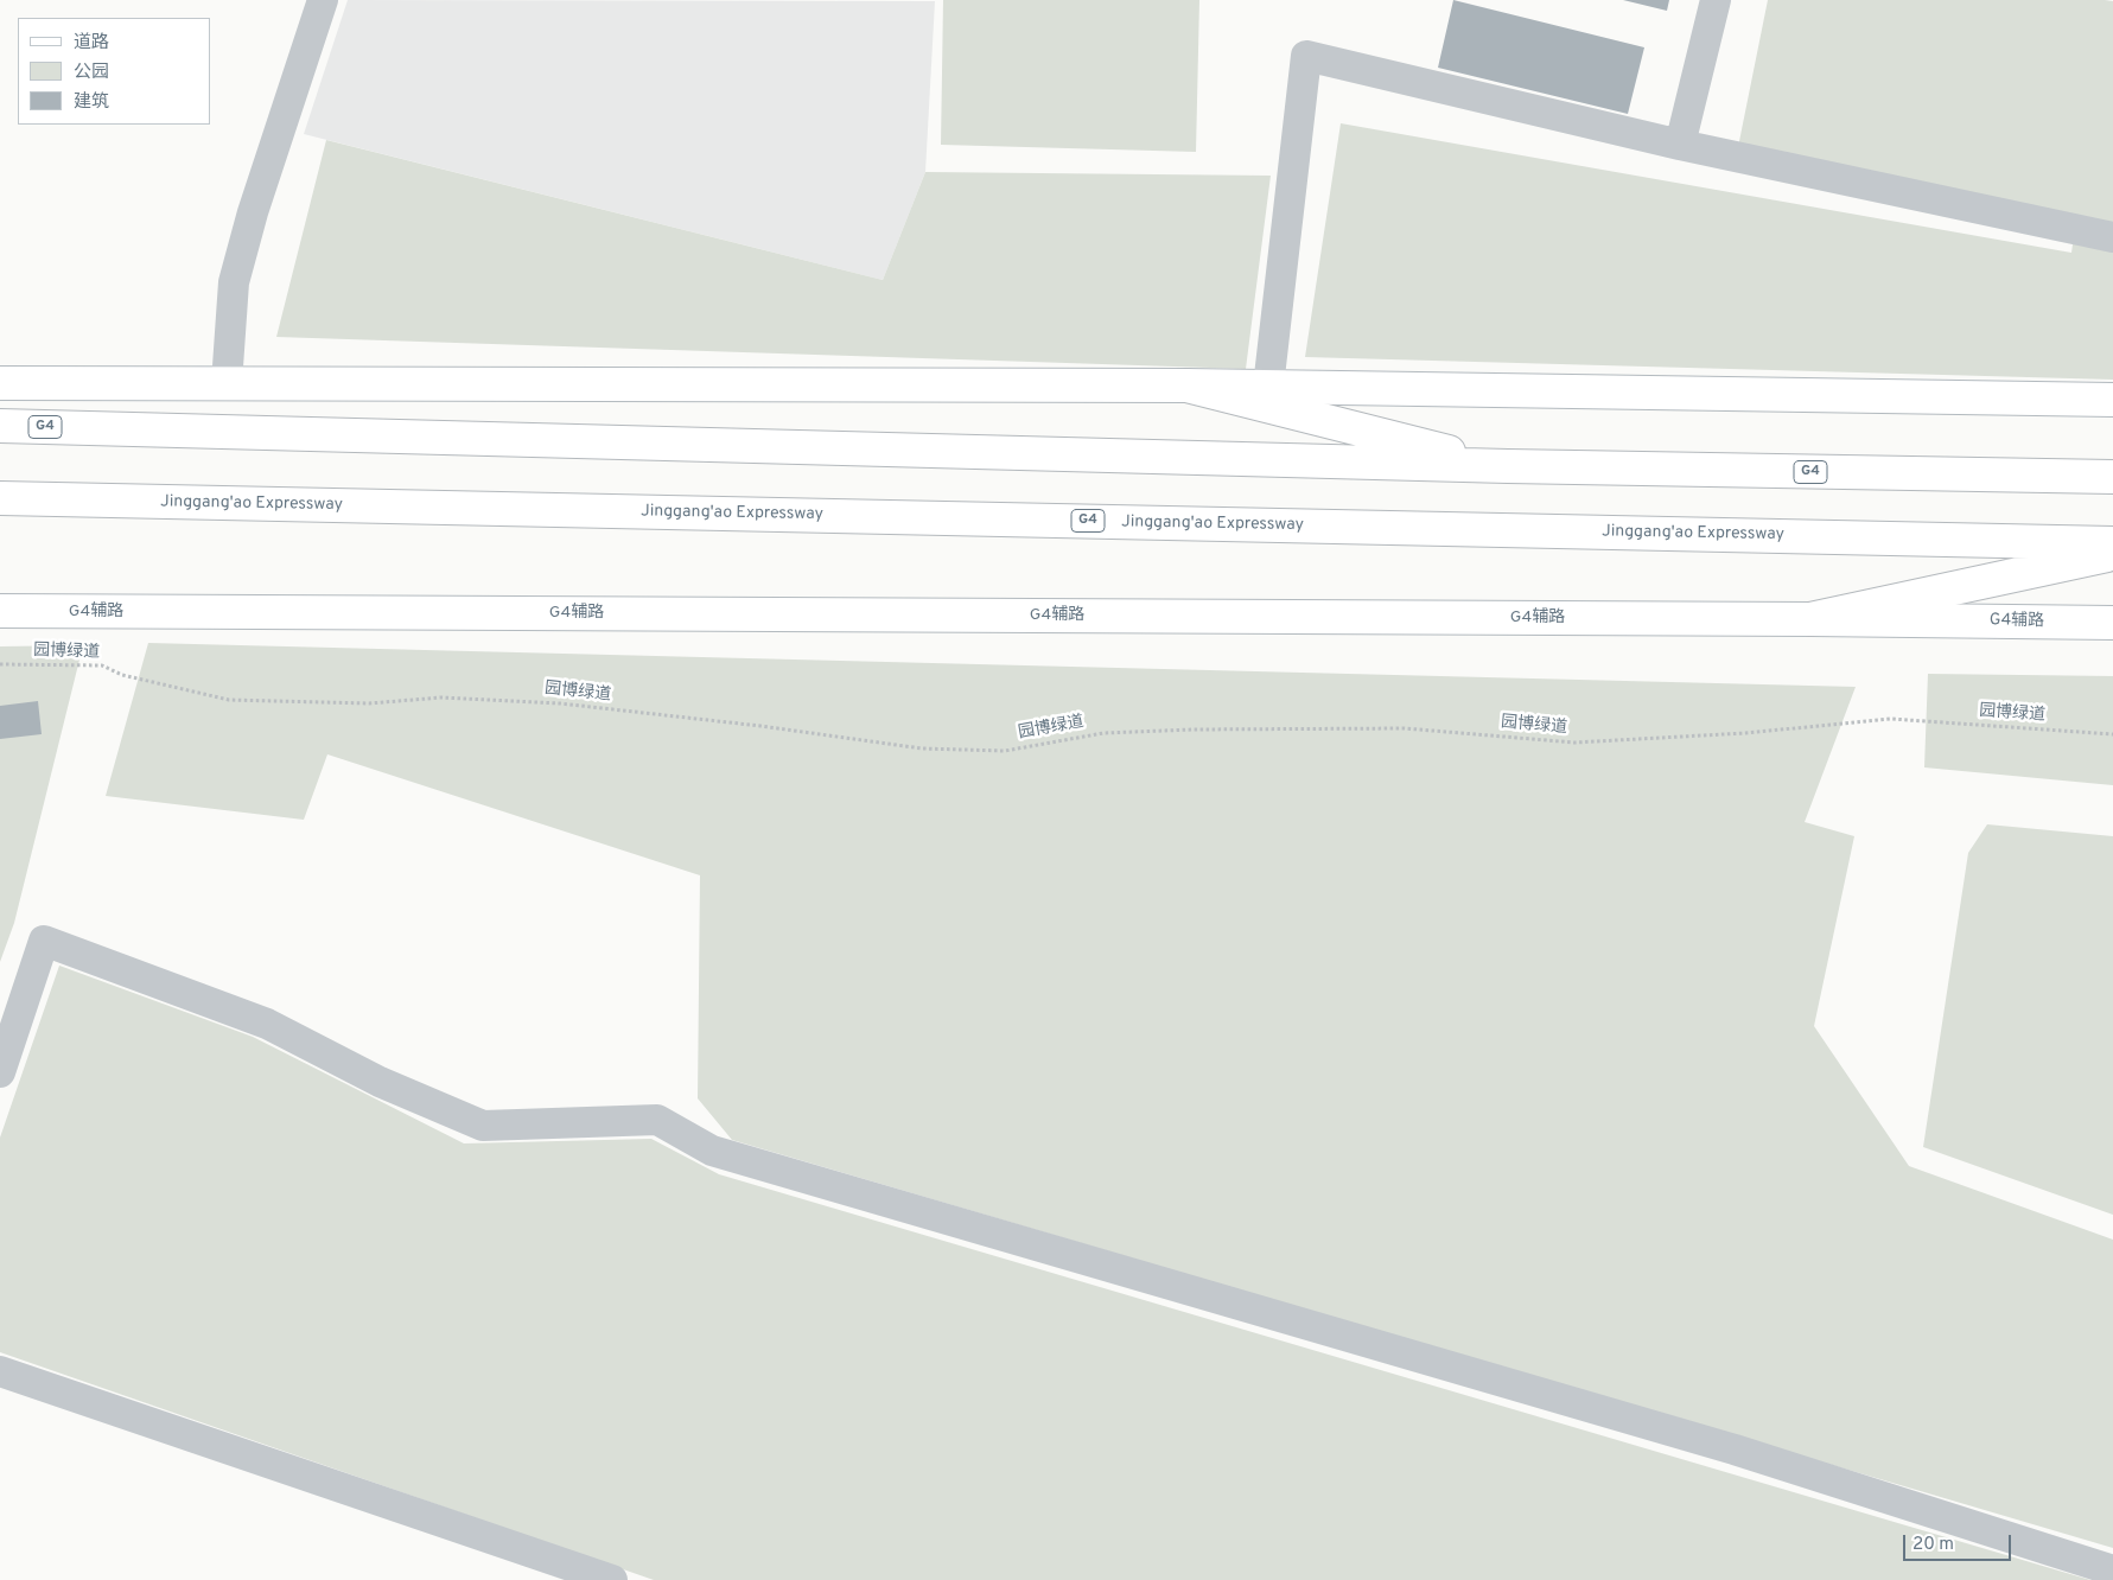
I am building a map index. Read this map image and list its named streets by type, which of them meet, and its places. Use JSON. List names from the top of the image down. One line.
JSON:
{"streets":{"main road":["G4","Jinggang'ao Expressway","G4辅路"],"path":["园博绿道"]},"legend":["道路","公园","建筑"],"scale_bar":"20 m"}
